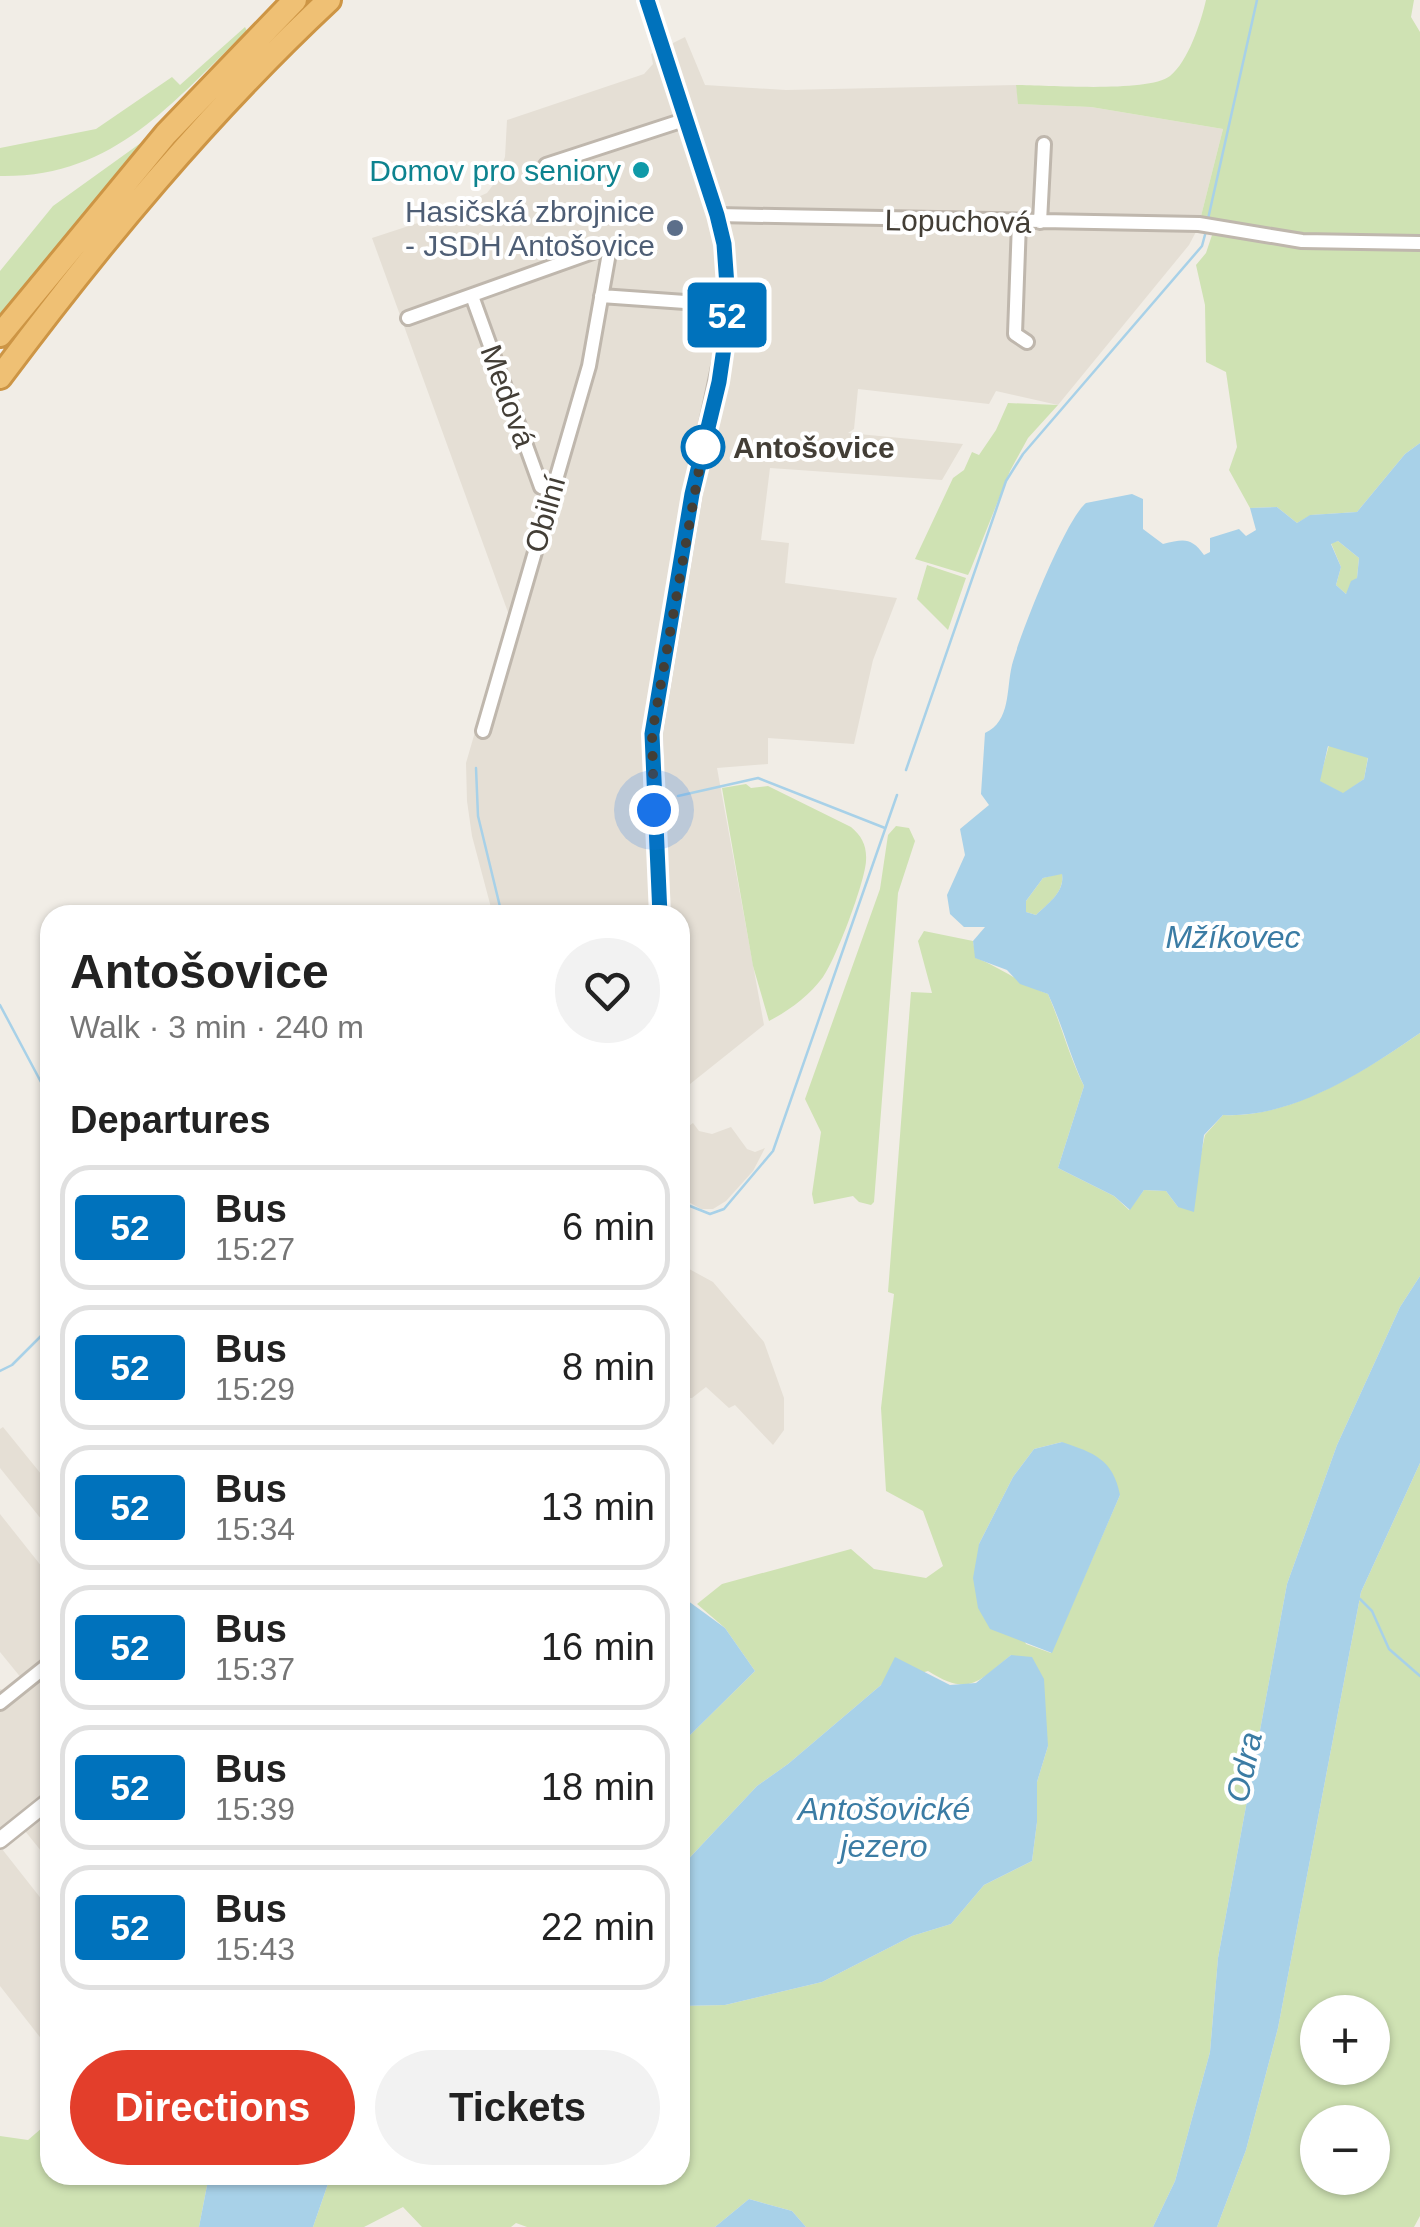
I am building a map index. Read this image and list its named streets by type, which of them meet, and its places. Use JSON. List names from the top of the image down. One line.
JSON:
{"streets":{"street":["Lopuchová","Medová","Obilní"]},"crossings":[["Medová","Obilní"]],"water":["Mžíkovec","Odra","Antošovické jezero"],"places":["Domov pro seniory","Hasičská zbrojnice - JSDH Antošovice","Antošovice"],"lines":["bus line 52"],"page":{"on_map":"52","heading":[["Antošovice","Walk · 3 min · 240 m"],"Departures"],"list":[{"mark":"52","name":"Bus","note":"15:27","value":"6 min"},{"mark":"52","name":"Bus","note":"15:29","value":"8 min"},{"mark":"52","name":"Bus","note":"15:34","value":"13 min"},{"mark":"52","name":"Bus","note":"15:37","value":"16 min"},{"mark":"52","name":"Bus","note":"15:39","value":"18 min"},{"mark":"52","name":"Bus","note":"15:43","value":"22 min"}],"map_buttons":["+","−"],"buttons":["Directions","Tickets"]}}
